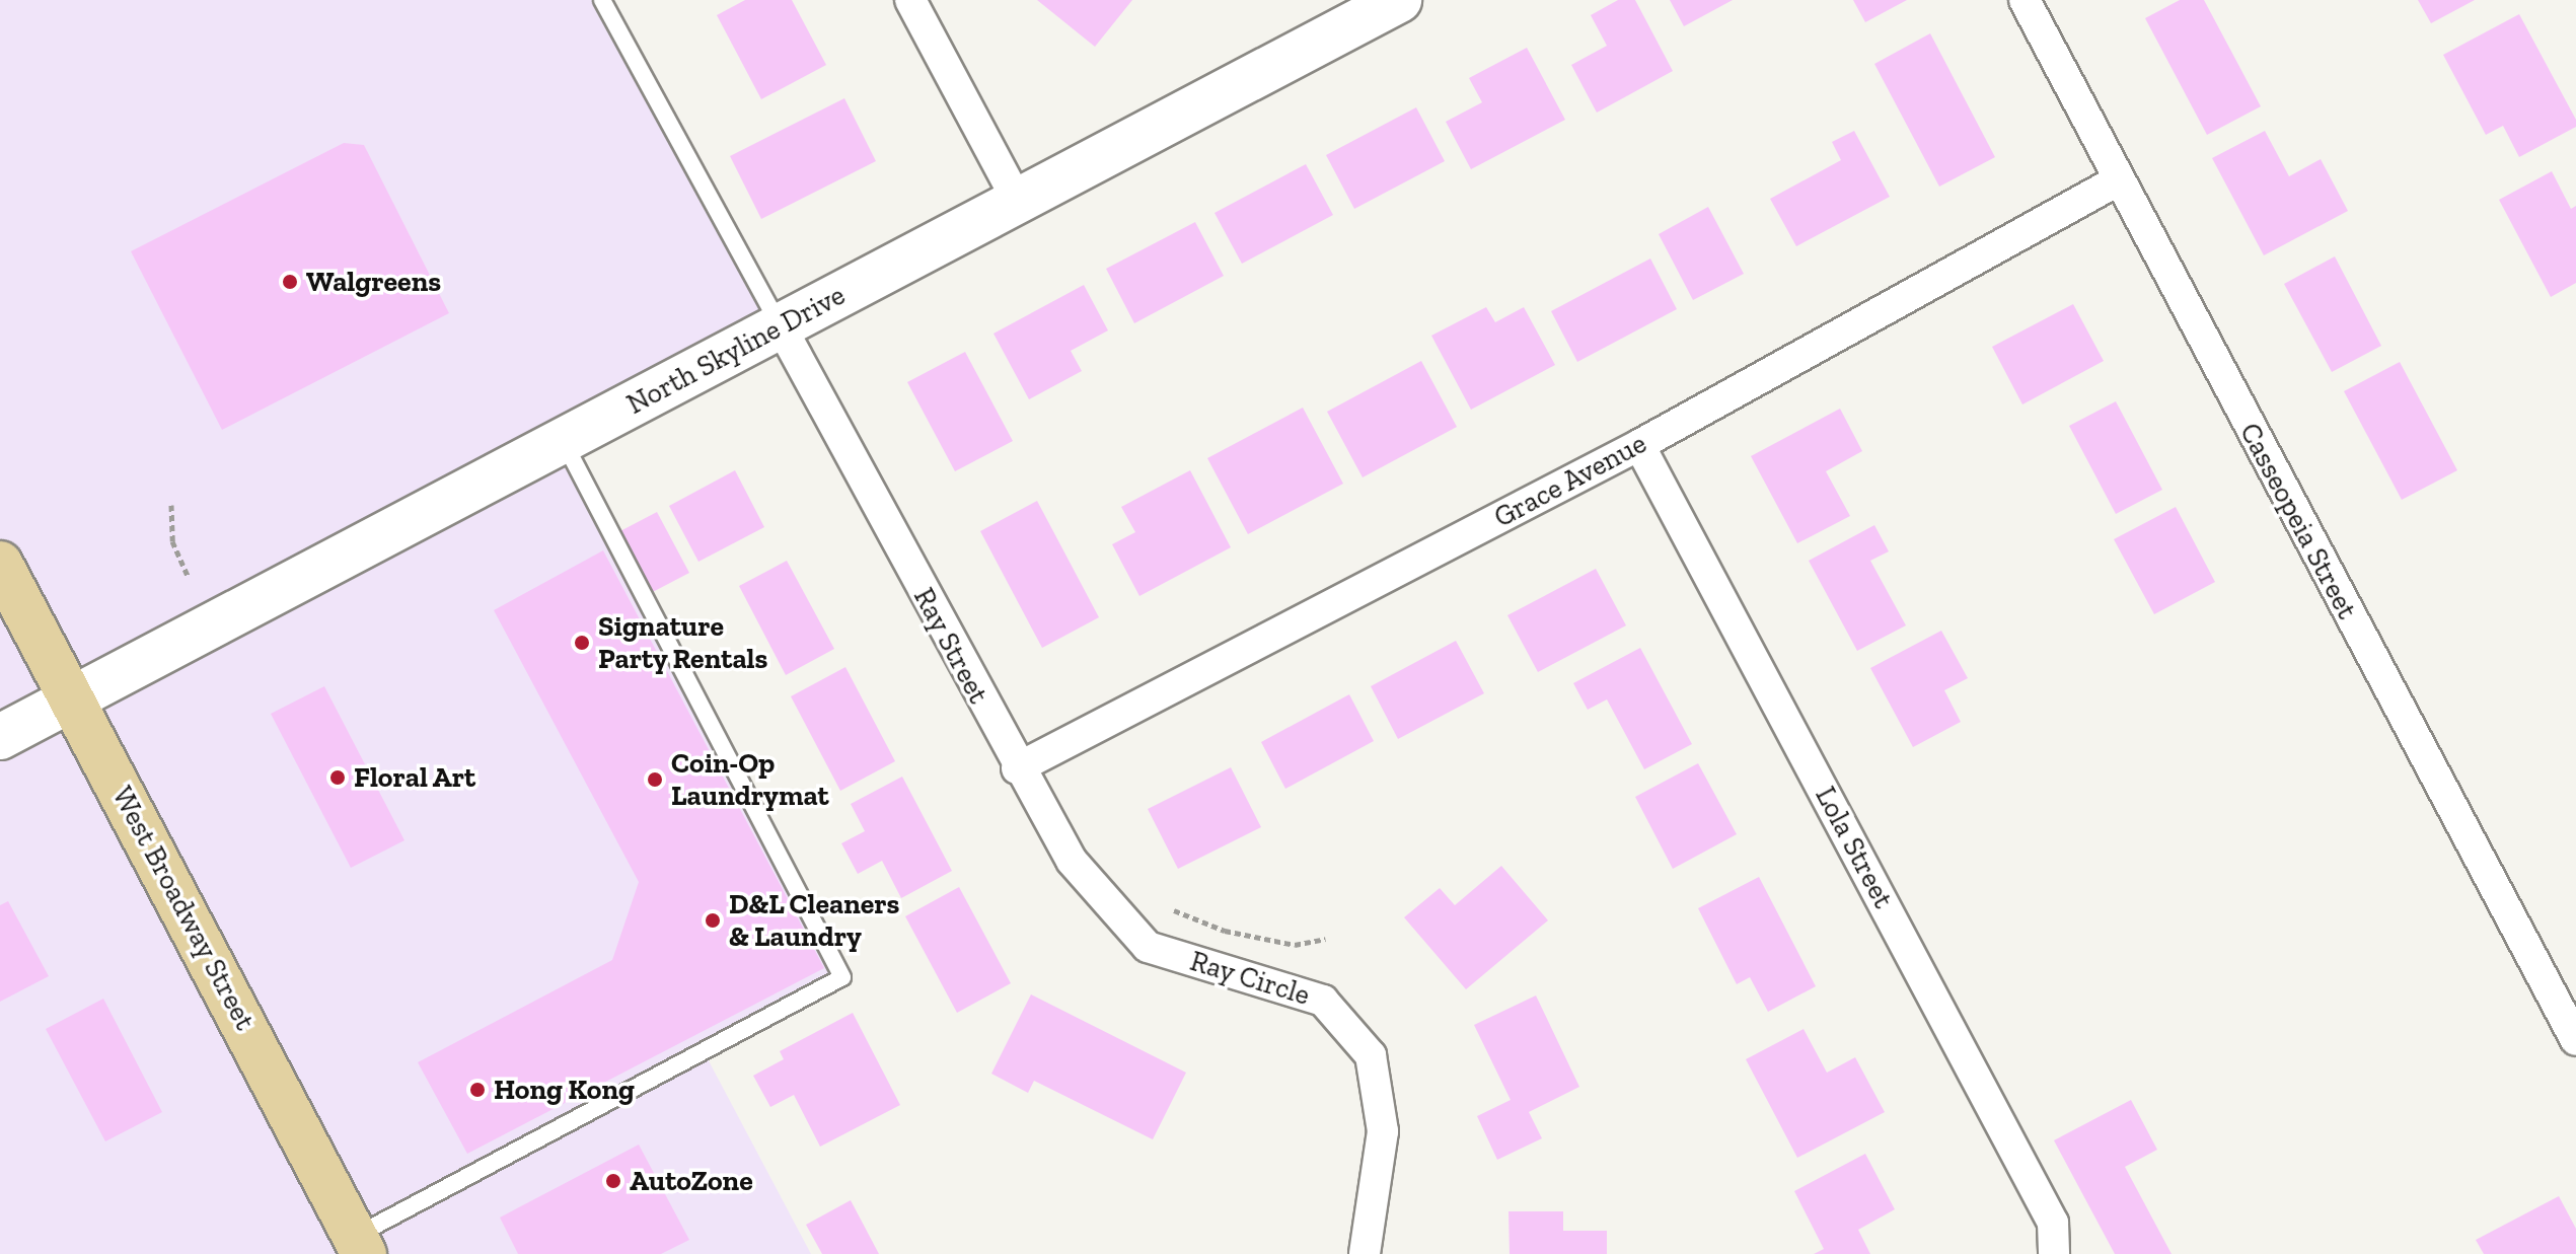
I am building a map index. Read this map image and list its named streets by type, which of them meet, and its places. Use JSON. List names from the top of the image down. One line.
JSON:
{"streets":{"main road":["North Skyline Drive","West Broadway Street"],"street":["Grace Avenue","Casseopeia Street","Ray Street","Lola Street","Ray Circle"]},"crossings":[["North Skyline Drive","Ray Street"],["North Skyline Drive","West Broadway Street"],["Grace Avenue","Casseopeia Street"],["Grace Avenue","Ray Street"],["Grace Avenue","Lola Street"],["Ray Street","Ray Circle"]],"places":["Walgreens","Signature Party Rentals","Floral Art","Coin-Op Laundrymat","D&L Cleaners & Laundry","Hong Kong","AutoZone"]}
